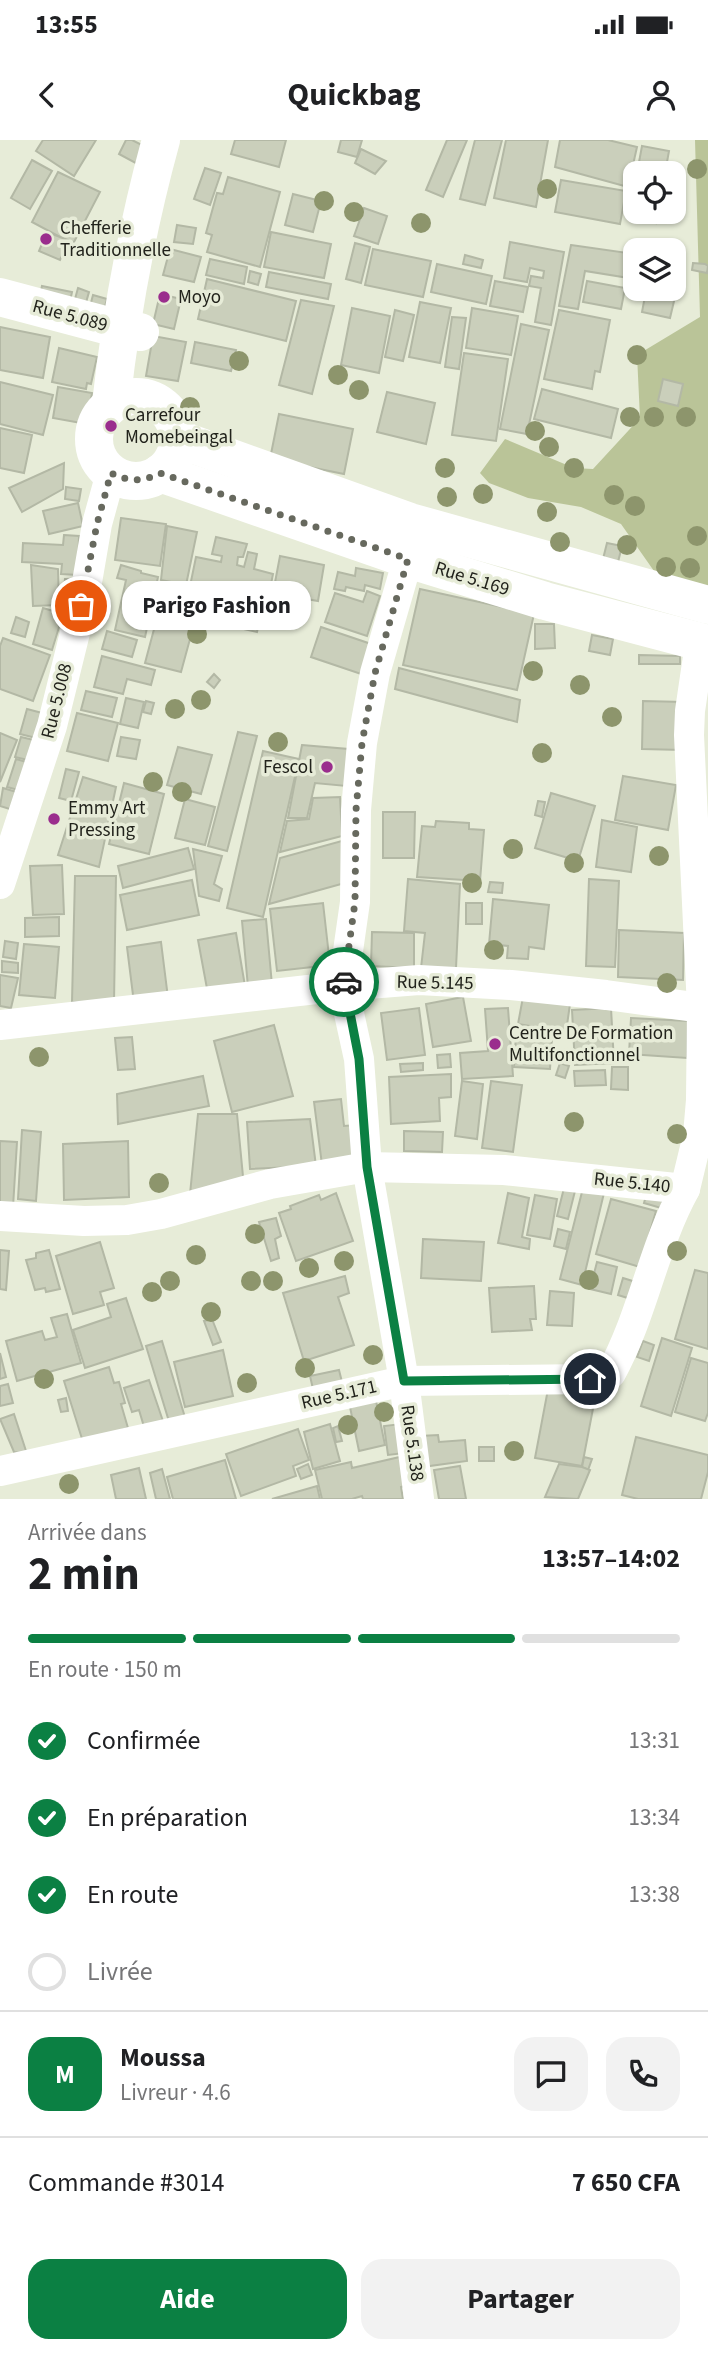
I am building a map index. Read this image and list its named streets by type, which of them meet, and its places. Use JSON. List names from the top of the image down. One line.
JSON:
{"streets":{"main road":["Rue 5.089","Rue 5.169"],"street":["Rue 5.008","Rue 5.145","Rue 5.140","Rue 5.171","Rue 5.138"]},"crossings":[["Rue 5.169","Rue 5.008"],["Rue 5.169","Rue 5.140"],["Rue 5.169","Rue 5.138"],["Rue 5.145","Rue 5.140"],["Rue 5.145","Rue 5.138"],["Rue 5.140","Rue 5.171"],["Rue 5.140","Rue 5.138"],["Rue 5.171","Rue 5.138"]],"places":["Chefferie Traditionnelle","Moyo","Carrefour Momebeingal","Parigo Fashion","Fescol","Emmy Art Pressing","Centre De Formation Multifonctionnel"],"page":{"status":"13:55","header":"Quickbag","bubble":"Parigo Fashion","heading":["2 min","Arrivée dans","13:57–14:02"],"panel":["Moussa","Livreur · 4.6","Commande #3014","7 650 CFA"],"bar":"En route · 150 m","list":[["Confirmée","13:31"],["En préparation","13:34"],["En route","13:38"],"Livrée"],"round":"M","buttons":["Aide","Partager"]}}
